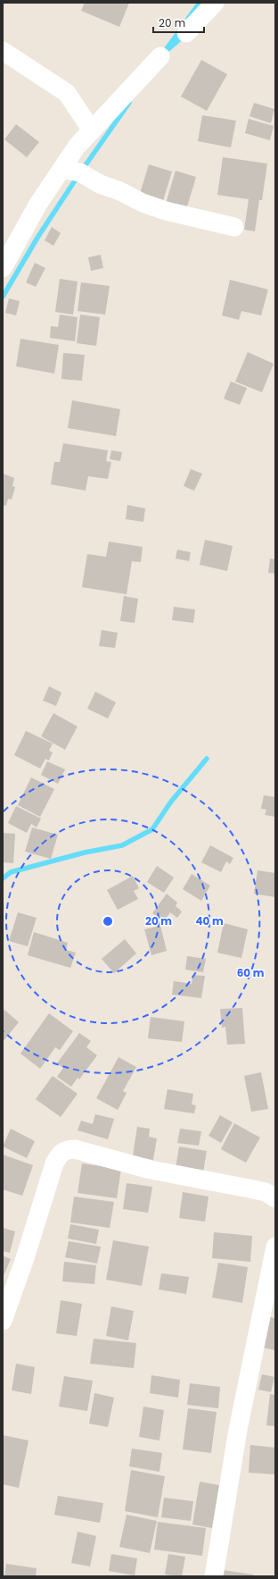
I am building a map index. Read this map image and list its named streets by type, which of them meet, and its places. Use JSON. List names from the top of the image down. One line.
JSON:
{"scale_bar":"20 m","rings":["20 m","40 m","60 m"]}
